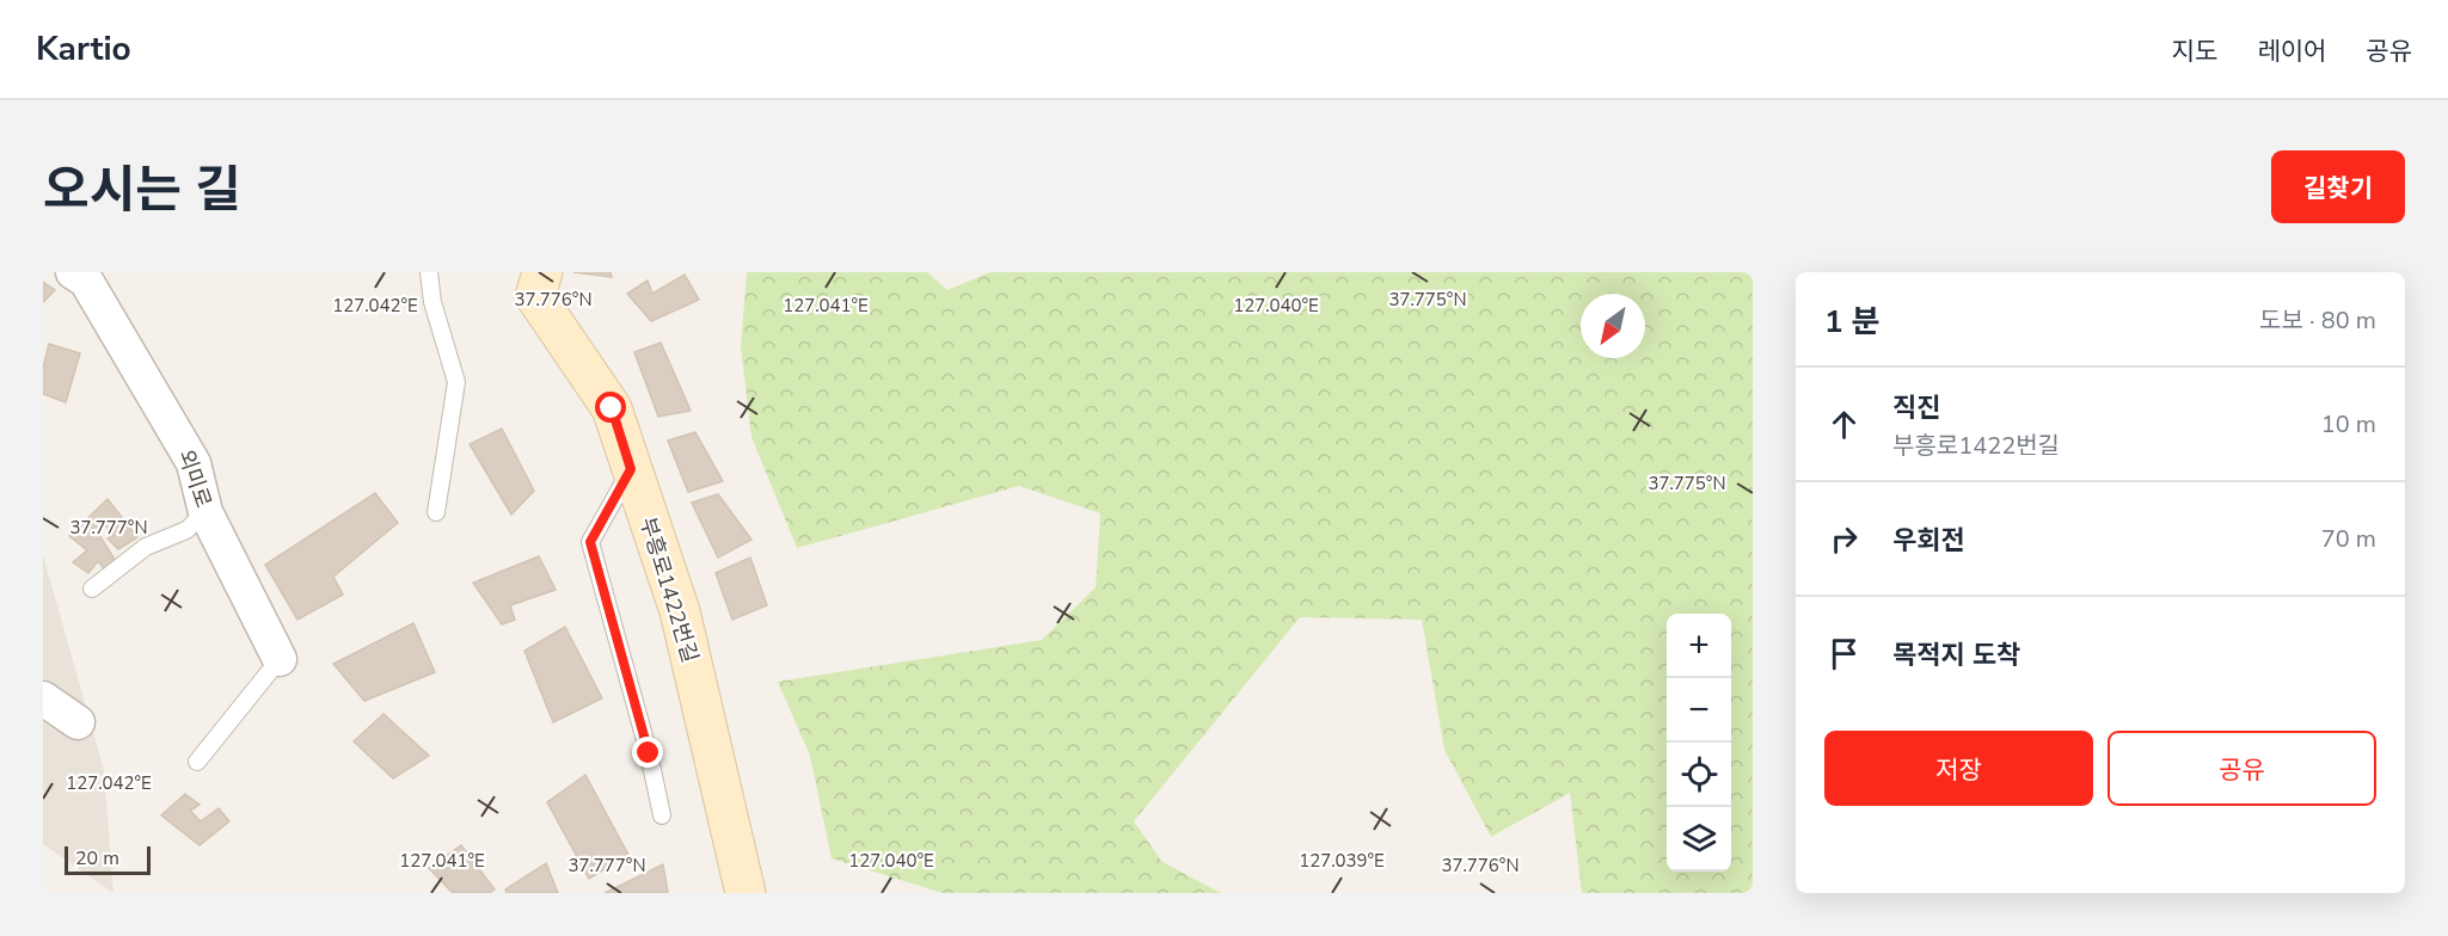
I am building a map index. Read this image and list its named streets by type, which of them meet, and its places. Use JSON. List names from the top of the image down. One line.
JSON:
{"streets":{"street":["외미로","부흥로1422번길"]},"scale_bar":"20 m","north":"bottom left","page":{"header":"Kartio","nav":["지도","레이어","공유"],"title":"오시는 길","buttons":["길찾기",["저장","공유"]],"heading":["1 분","도보 · 80 m"],"list":[["직진","부흥로1422번길","10 m"],["우회전","70 m"],"목적지 도착"],"map_buttons":["+","−"],"scale":"20 m"},"coordinates":["37.776°N","37.775°N","127.042°E","127.041°E","127.040°E","37.777°N","127.039°E"]}
